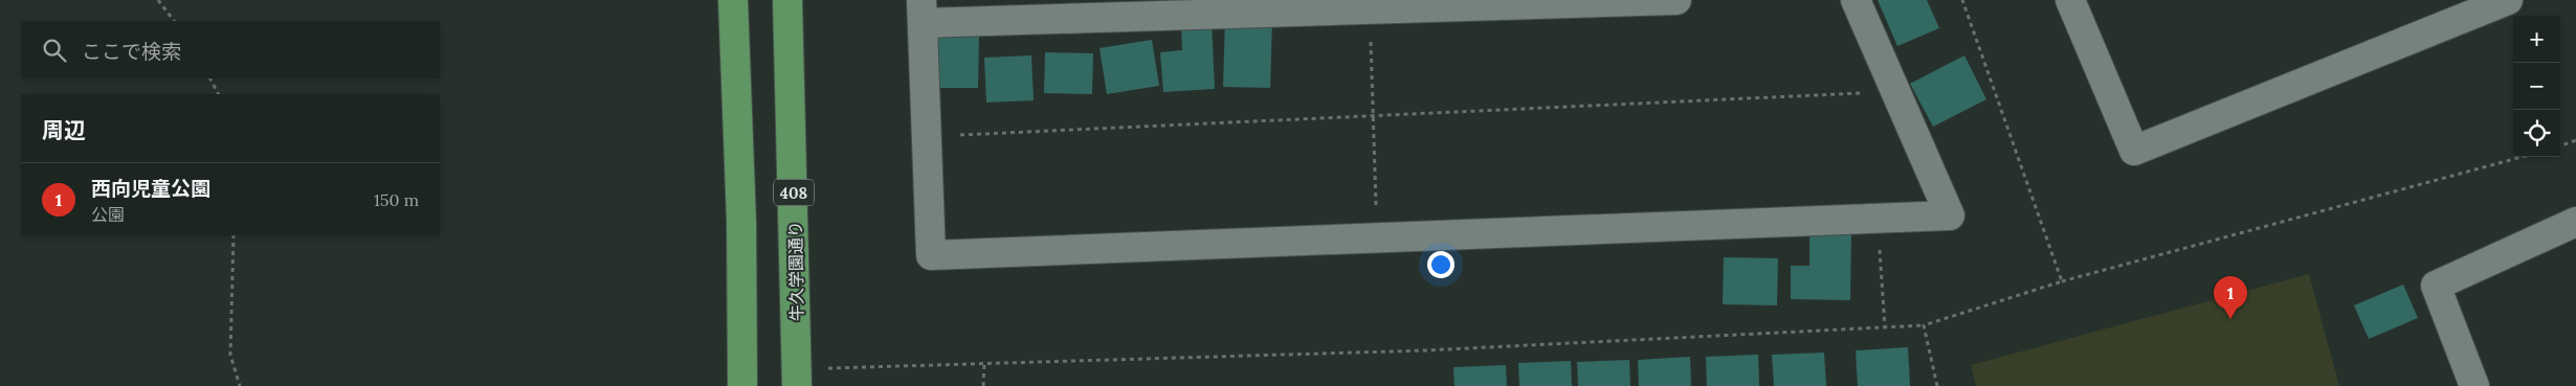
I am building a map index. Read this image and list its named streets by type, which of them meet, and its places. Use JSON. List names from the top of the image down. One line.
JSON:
{"streets":{"highway":["408","牛久学園通り"]},"page":{"map_buttons":["+","−"],"search":"ここで検索","heading":"周辺","list":[{"mark":"1","name":"西向児童公園","note":"公園","value":"150 m"}],"pins":"1"}}
